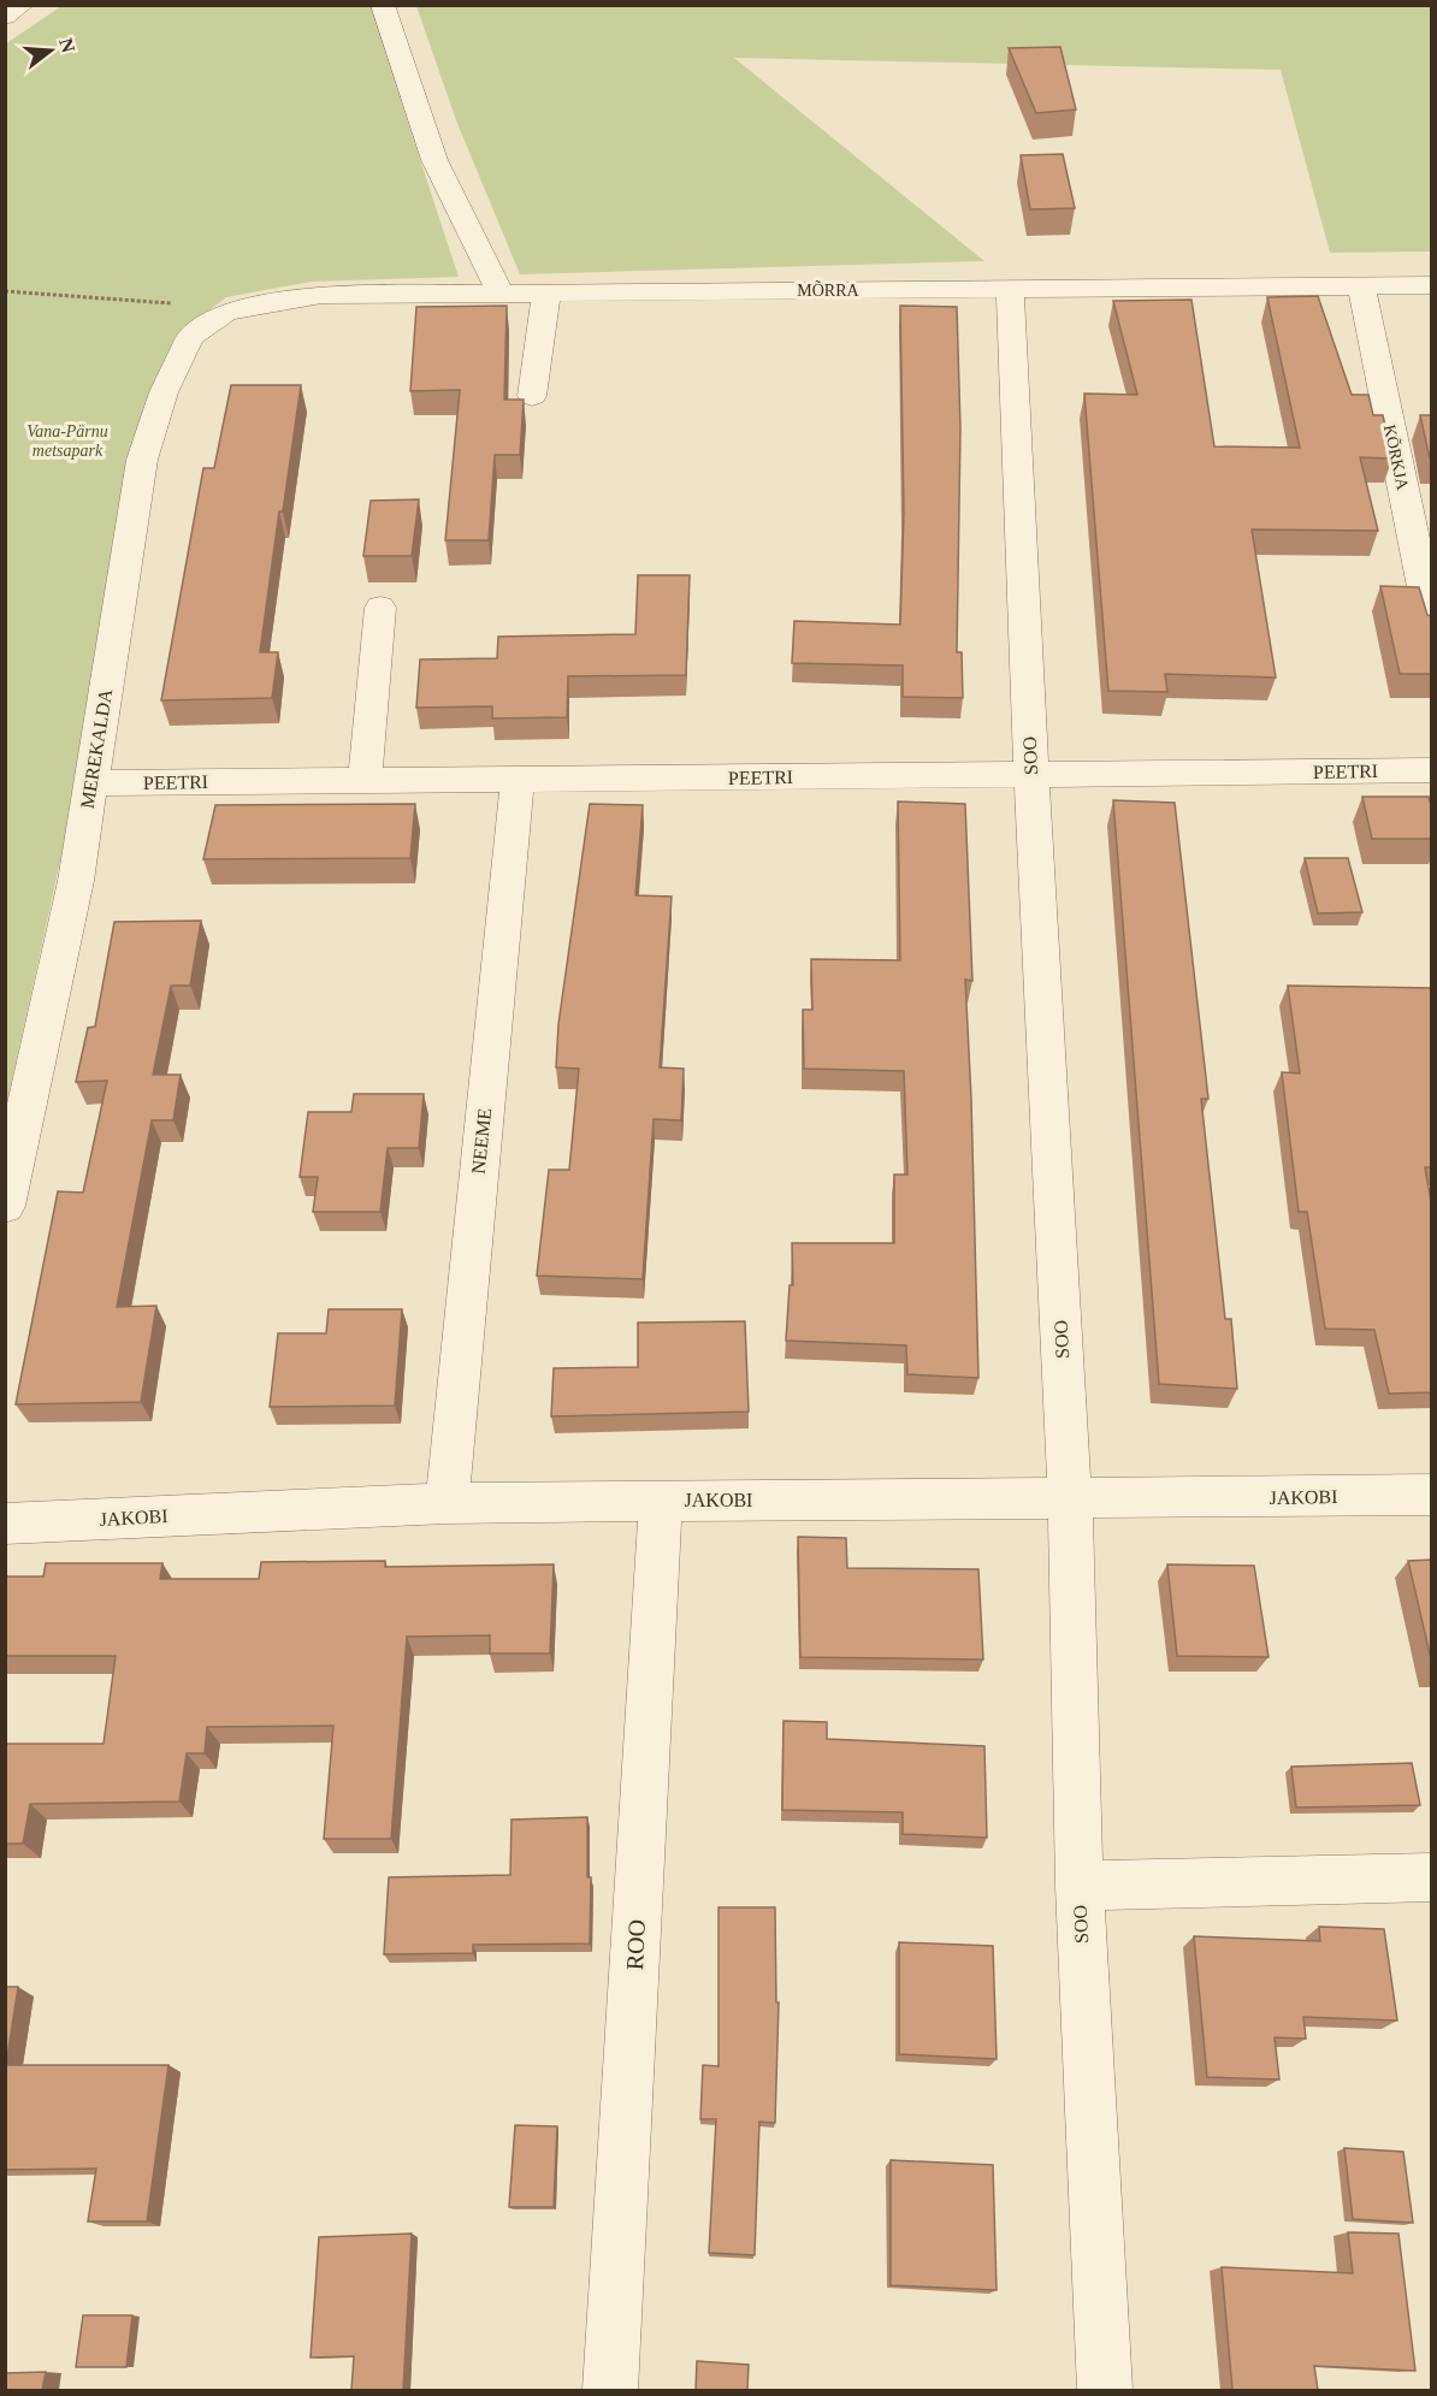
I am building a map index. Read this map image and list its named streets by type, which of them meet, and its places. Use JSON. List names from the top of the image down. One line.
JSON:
{"streets":{"street":["MÕRRA","KÕRKJA","MEREKALDA","SOO","PEETRI","NEEME","JAKOBI","ROO"]},"crossings":[["MÕRRA","KÕRKJA"],["MÕRRA","MEREKALDA"],["MÕRRA","SOO"],["MEREKALDA","PEETRI"],["SOO","PEETRI"],["SOO","JAKOBI"],["PEETRI","NEEME"],["NEEME","JAKOBI"],["JAKOBI","ROO"]],"parks":["Vana-Pärnu metsapark"],"north":"right"}
